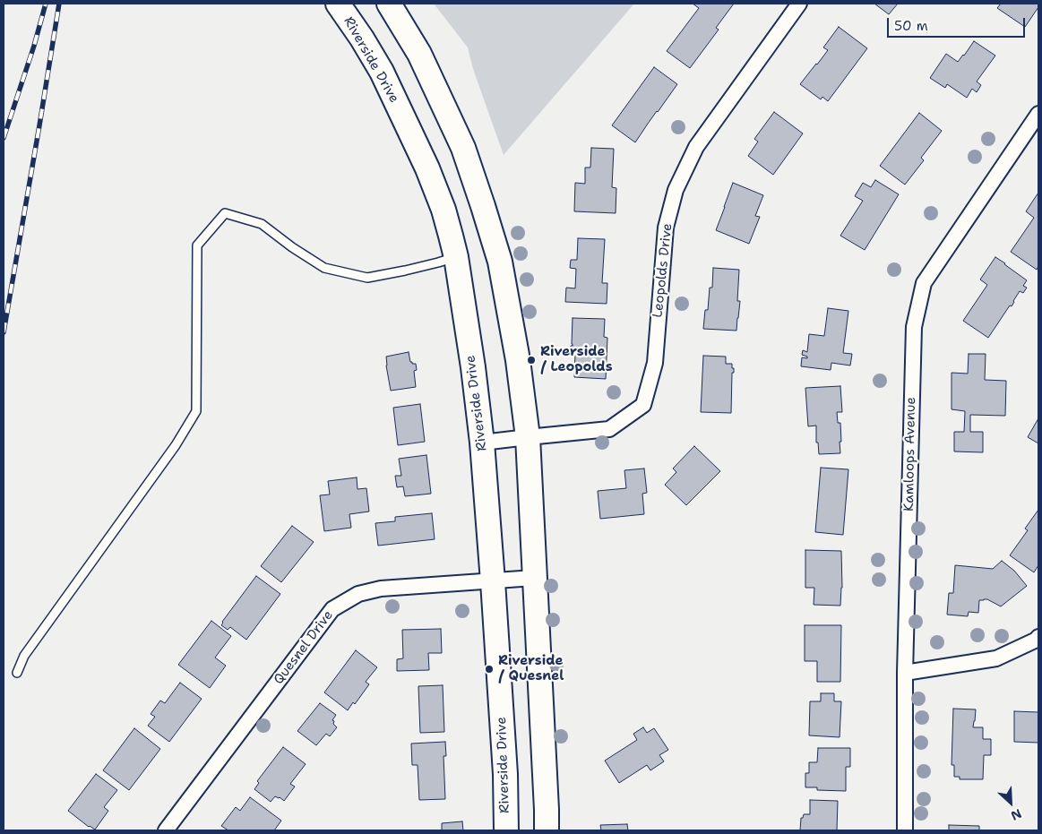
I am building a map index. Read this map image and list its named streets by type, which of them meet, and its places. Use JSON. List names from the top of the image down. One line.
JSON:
{"streets":{"main road":["Riverside Drive"],"street":["Leopolds Drive","Kamloops Avenue","Quesnel Drive"]},"crossings":[["Riverside Drive","Leopolds Drive"],["Riverside Drive","Quesnel Drive"]],"places":["Riverside / Leopolds","Riverside / Quesnel"],"scale_bar":"50 m","north":"bottom right"}
